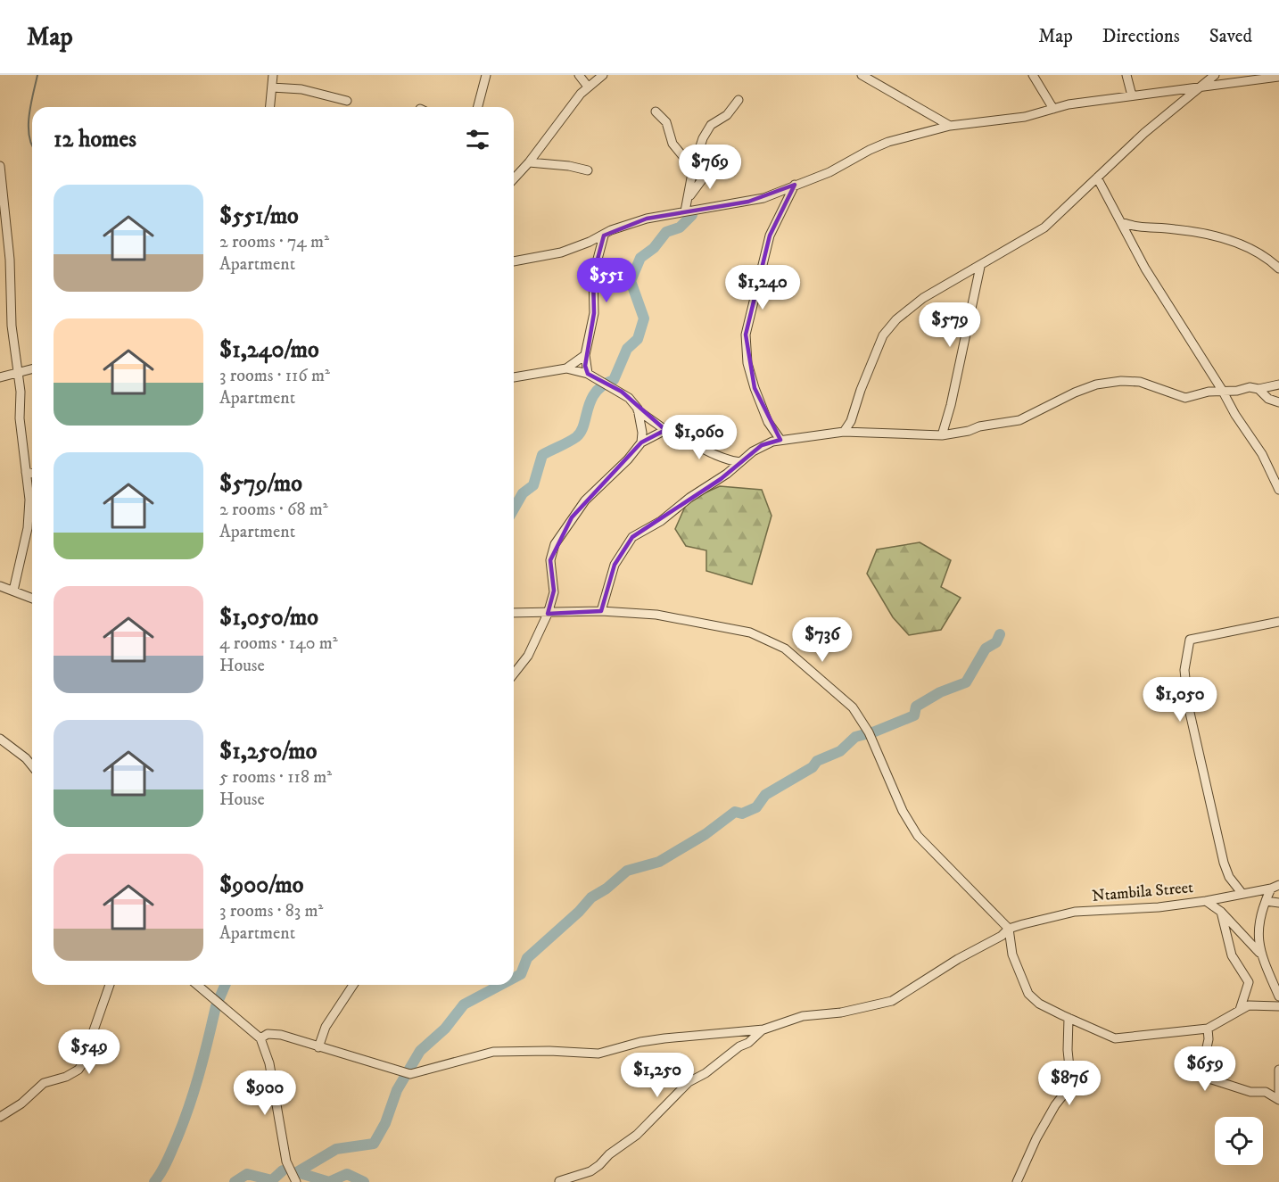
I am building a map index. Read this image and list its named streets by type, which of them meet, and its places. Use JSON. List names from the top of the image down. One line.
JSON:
{"streets":{"street":["Ntambila Street"]},"page":{"header":"Map","nav":["Map","Directions","Saved"],"heading":"12 homes","price":["$769","$551","$1,240","$579","$1,060","$736","$1,050","$549","$659","$1,250","$876","$900"],"list":[{"name":"$551/mo","note":"2 rooms · 74 m² · Apartment"},{"name":"$1,240/mo","note":"3 rooms · 116 m² · Apartment"},{"name":"$579/mo","note":"2 rooms · 68 m² · Apartment"},{"name":"$1,050/mo","note":"4 rooms · 140 m² · House"},{"name":"$1,250/mo","note":"5 rooms · 118 m² · House"},{"name":"$900/mo","note":"3 rooms · 83 m² · Apartment"}]}}
